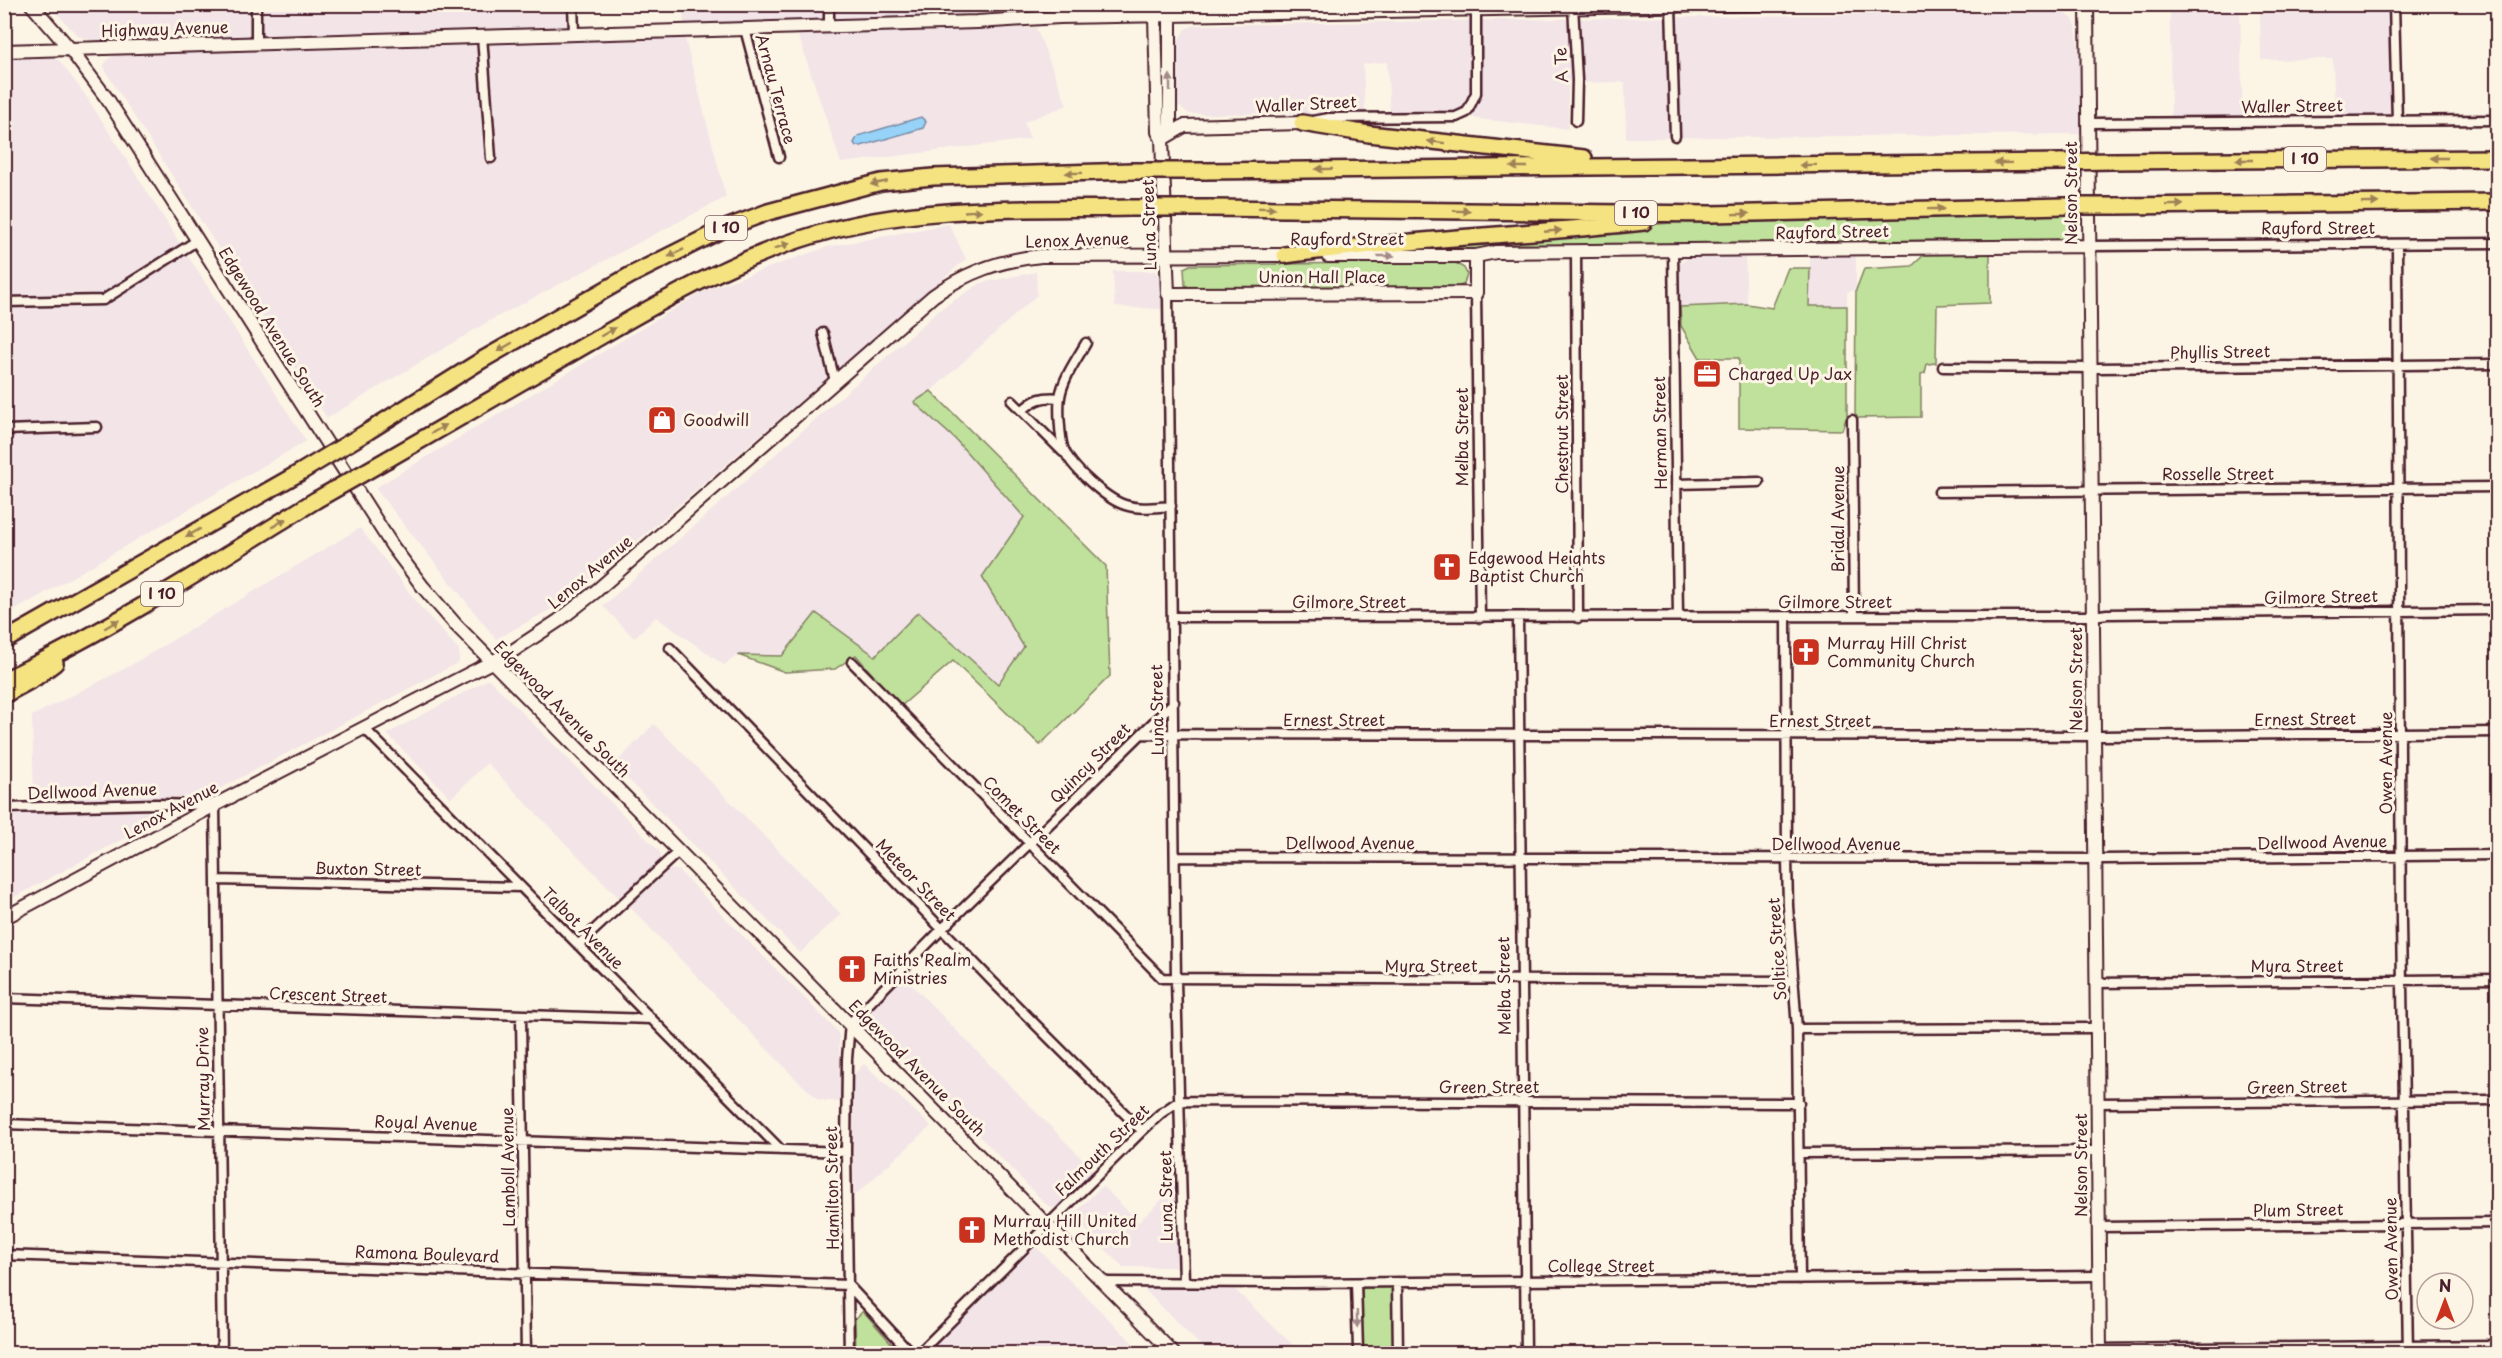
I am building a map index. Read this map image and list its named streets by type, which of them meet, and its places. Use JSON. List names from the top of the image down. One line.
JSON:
{"streets":{"highway":["I 10"],"street":["Highway Avenue","A Te","Arnau Terrace","Waller Street","Nelson Street","Luna Street","Rayford Street","Lenox Avenue","Union Hall Place","Edgewood Avenue South","Phyllis Street","Herman Street","Chestnut Street","Melba Street","Rosselle Street","Bridal Avenue","Gilmore Street","Ernest Street","Quincy Street","Owen Avenue","Dellwood Avenue","Comet Street","Buxton Street","Meteor Street","Talbot Avenue","Soltice Street","Myra Street","Crescent Street","Murray Drive","Green Street","Royal Avenue","Falmouth Street","Lamboll Avenue","Hamilton Street","Plum Street","Ramona Boulevard","College Street"]},"crossings":[["Highway Avenue","Arnau Terrace"],["Highway Avenue","Luna Street"],["Highway Avenue","Edgewood Avenue South"],["Waller Street","Nelson Street"],["Waller Street","Luna Street"],["Nelson Street","Rayford Street"],["Nelson Street","Phyllis Street"],["Nelson Street","Rosselle Street"],["Nelson Street","Gilmore Street"],["Nelson Street","Ernest Street"],["Nelson Street","Dellwood Avenue"],["Nelson Street","Myra Street"],["Nelson Street","Green Street"],["Nelson Street","Plum Street"],["Nelson Street","College Street"],["Luna Street","Rayford Street"],["Luna Street","Lenox Avenue"],["Luna Street","Union Hall Place"],["Luna Street","Gilmore Street"],["Luna Street","Ernest Street"],["Luna Street","Quincy Street"],["Luna Street","Dellwood Avenue"],["Luna Street","Comet Street"],["Luna Street","Myra Street"],["Luna Street","Green Street"],["Luna Street","Falmouth Street"],["Luna Street","College Street"],["Rayford Street","Lenox Avenue"],["Rayford Street","Herman Street"],["Rayford Street","Chestnut Street"],["Rayford Street","Melba Street"],["Rayford Street","Owen Avenue"],["Lenox Avenue","Edgewood Avenue South"],["Lenox Avenue","Dellwood Avenue"],["Lenox Avenue","Talbot Avenue"],["Lenox Avenue","Murray Drive"],["Union Hall Place","Melba Street"],["Edgewood Avenue South","Quincy Street"],["Edgewood Avenue South","Falmouth Street"],["Edgewood Avenue South","Hamilton Street"],["Edgewood Avenue South","College Street"],["Phyllis Street","Owen Avenue"],["Herman Street","Gilmore Street"],["Chestnut Street","Gilmore Street"],["Melba Street","Gilmore Street"],["Melba Street","Ernest Street"],["Melba Street","Dellwood Avenue"],["Melba Street","Myra Street"],["Melba Street","Green Street"],["Melba Street","College Street"],["Rosselle Street","Owen Avenue"],["Bridal Avenue","Gilmore Street"],["Gilmore Street","Owen Avenue"],["Gilmore Street","Soltice Street"],["Ernest Street","Quincy Street"],["Ernest Street","Owen Avenue"],["Ernest Street","Soltice Street"],["Quincy Street","Comet Street"],["Quincy Street","Meteor Street"],["Quincy Street","Hamilton Street"],["Owen Avenue","Dellwood Avenue"],["Owen Avenue","Myra Street"],["Owen Avenue","Green Street"],["Owen Avenue","Plum Street"],["Dellwood Avenue","Soltice Street"],["Dellwood Avenue","Murray Drive"],["Comet Street","Myra Street"],["Buxton Street","Talbot Avenue"],["Buxton Street","Murray Drive"],["Meteor Street","Falmouth Street"],["Talbot Avenue","Crescent Street"],["Talbot Avenue","Royal Avenue"],["Soltice Street","Myra Street"],["Soltice Street","Green Street"],["Soltice Street","College Street"],["Crescent Street","Murray Drive"],["Crescent Street","Lamboll Avenue"],["Murray Drive","Royal Avenue"],["Murray Drive","Ramona Boulevard"],["Green Street","Falmouth Street"],["Royal Avenue","Lamboll Avenue"],["Royal Avenue","Hamilton Street"],["Lamboll Avenue","Ramona Boulevard"],["Hamilton Street","Ramona Boulevard"]],"places":{"office":["Charged Up Jax"],"shop":["Goodwill"],"church":["Edgewood Heights Baptist Church","Murray Hill Christ Community Church","Faiths Realm Ministries","Murray Hill United Methodist Church"]},"north":"top"}
